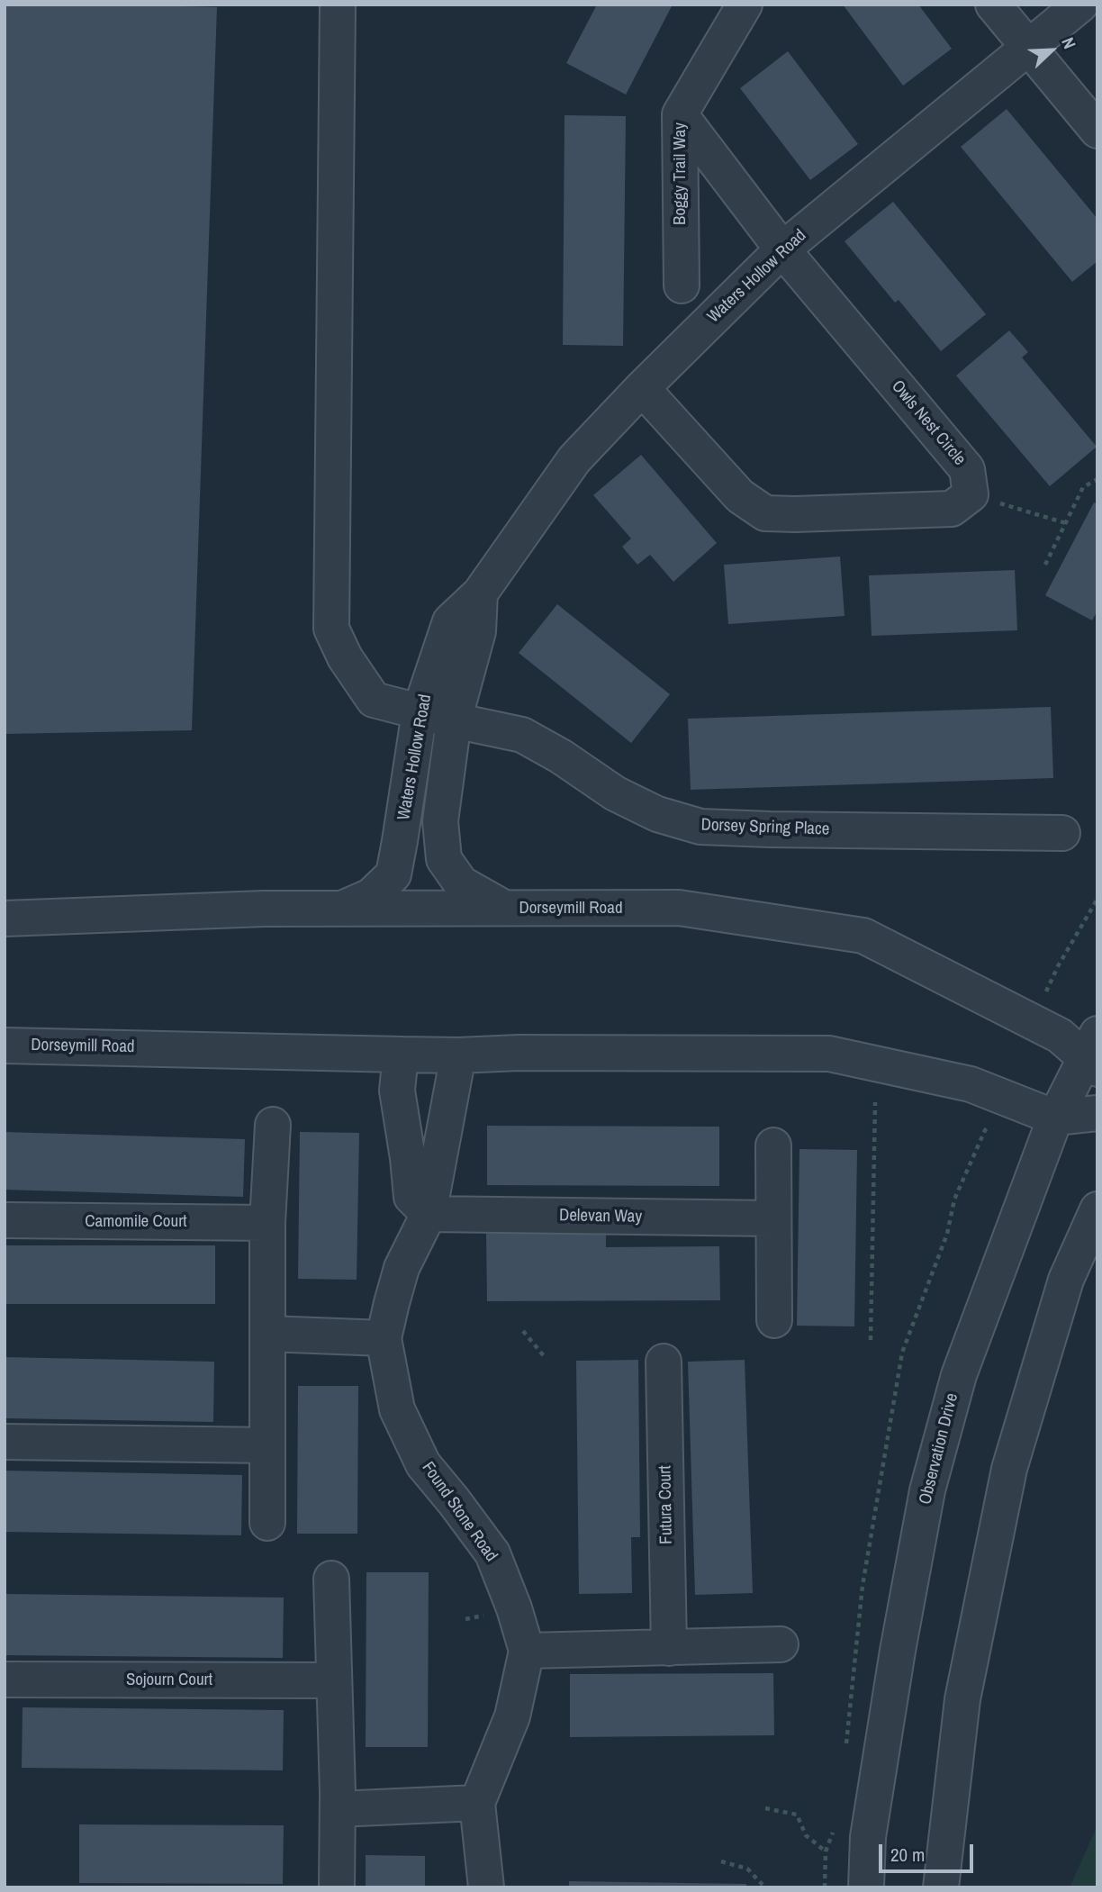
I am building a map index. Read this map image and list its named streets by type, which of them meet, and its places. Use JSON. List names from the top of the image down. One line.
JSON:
{"streets":{"street":["Boggy Trail Way","Waters Hollow Road","Owls Nest Circle","Dorsey Spring Place","Dorseymill Road","Delevan Way","Camomile Court","Observation Drive","Futura Court","Found Stone Road","Sojourn Court"]},"crossings":[["Boggy Trail Way","Owls Nest Circle"],["Waters Hollow Road","Owls Nest Circle"],["Waters Hollow Road","Dorsey Spring Place"],["Waters Hollow Road","Dorseymill Road"],["Dorseymill Road","Observation Drive"],["Dorseymill Road","Found Stone Road"],["Delevan Way","Found Stone Road"]],"scale_bar":"20 m","north":"top right"}
